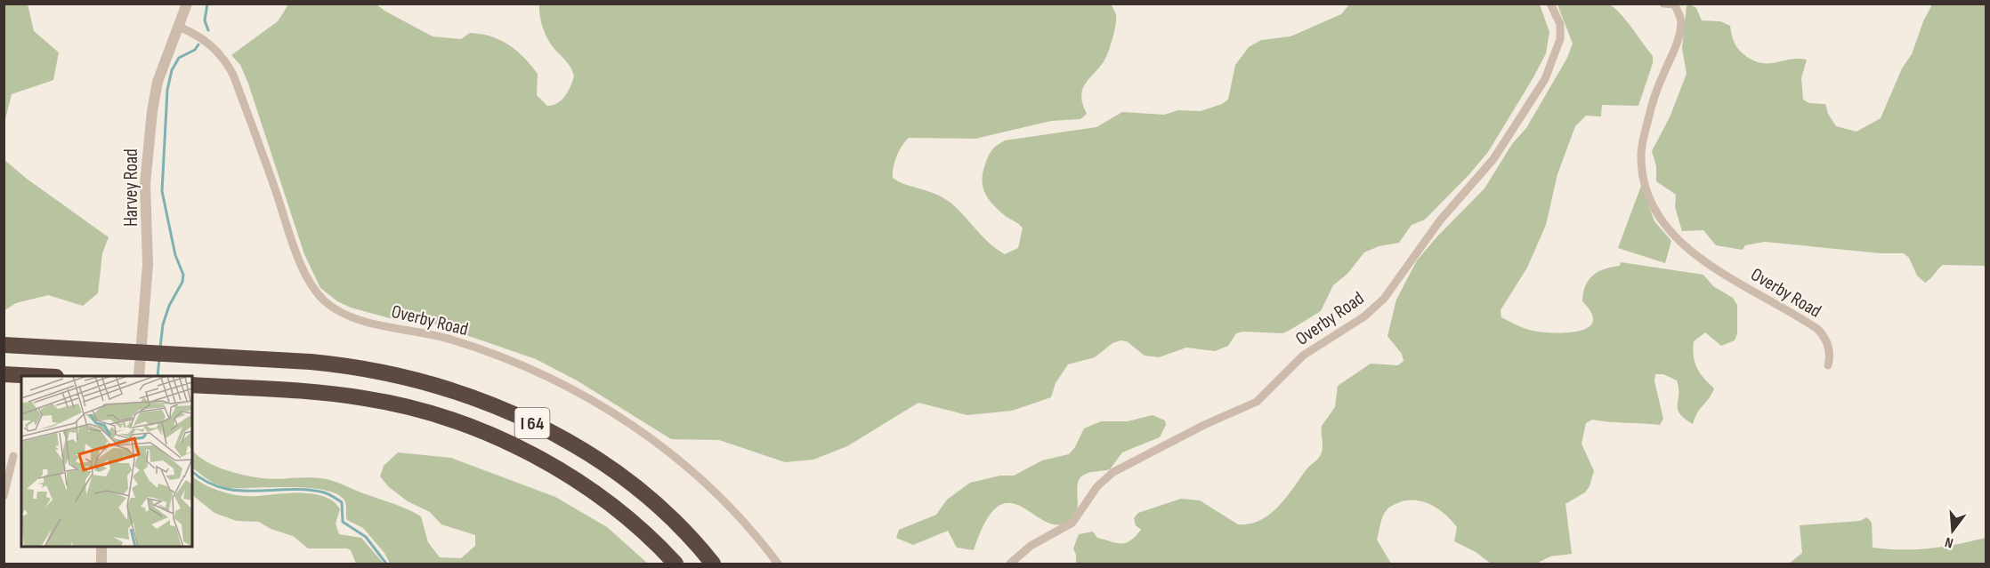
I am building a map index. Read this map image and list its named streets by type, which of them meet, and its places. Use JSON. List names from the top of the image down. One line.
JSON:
{"streets":{"highway":["I 64"],"street":["Harvey Road","Overby Road"]},"crossings":[["Harvey Road","Overby Road"]],"north":"bottom"}
